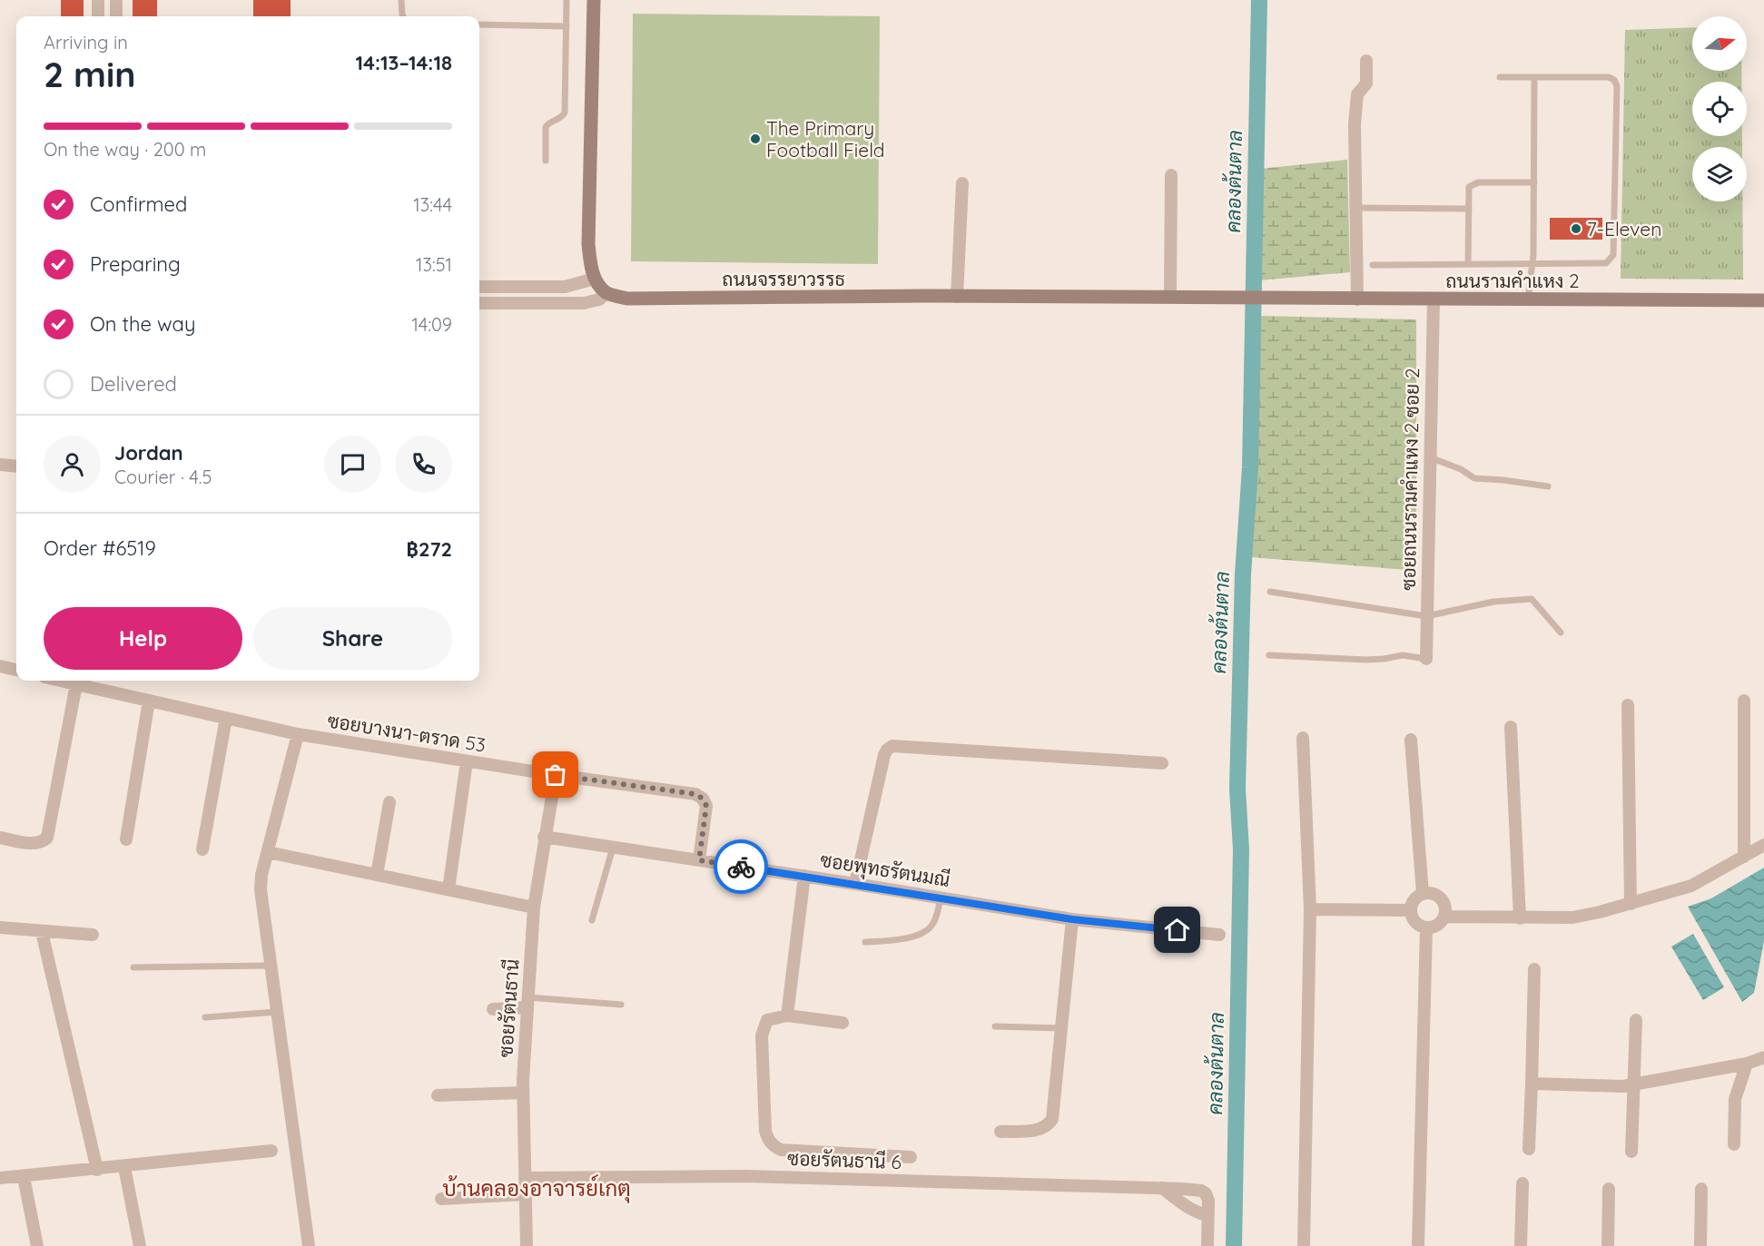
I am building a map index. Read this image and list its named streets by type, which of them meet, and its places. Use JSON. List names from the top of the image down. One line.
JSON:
{"streets":{"main road":["ถนนจรรยาวรรธ","ถนนรามคำแหง 2"],"street":["ซอยถนนรามคำแหง 2 ซอย 2","ซอยบางนา-ตราด 53","ซอยพุทธรัตนมณี","ซอยรัตนธานี","ซอยรัตนธานี 6"]},"crossings":[["ถนนจรรยาวรรธ","ถนนรามคำแหง 2"],["ถนนรามคำแหง 2","ซอยถนนรามคำแหง 2 ซอย 2"],["ซอยบางนา-ตราด 53","ซอยพุทธรัตนมณี"],["ซอยบางนา-ตราด 53","ซอยรัตนธานี"],["ซอยพุทธรัตนมณี","ซอยรัตนธานี"],["ซอยรัตนธานี","ซอยรัตนธานี 6"]],"districts":["บ้านคลองอาจารย์เกตุ"],"water":["คลองต้นตาล"],"places":["The Primary Football Field","7-Eleven"],"north":"right","page":{"heading":["2 min","Arriving in","14:13–14:18"],"panel":["Jordan","Courier · 4.5","Order #6519","฿272"],"bar":"On the way · 200 m","list":[["Confirmed","13:44"],["Preparing","13:51"],["On the way","14:09"],"Delivered"],"buttons":["Help","Share"]}}
